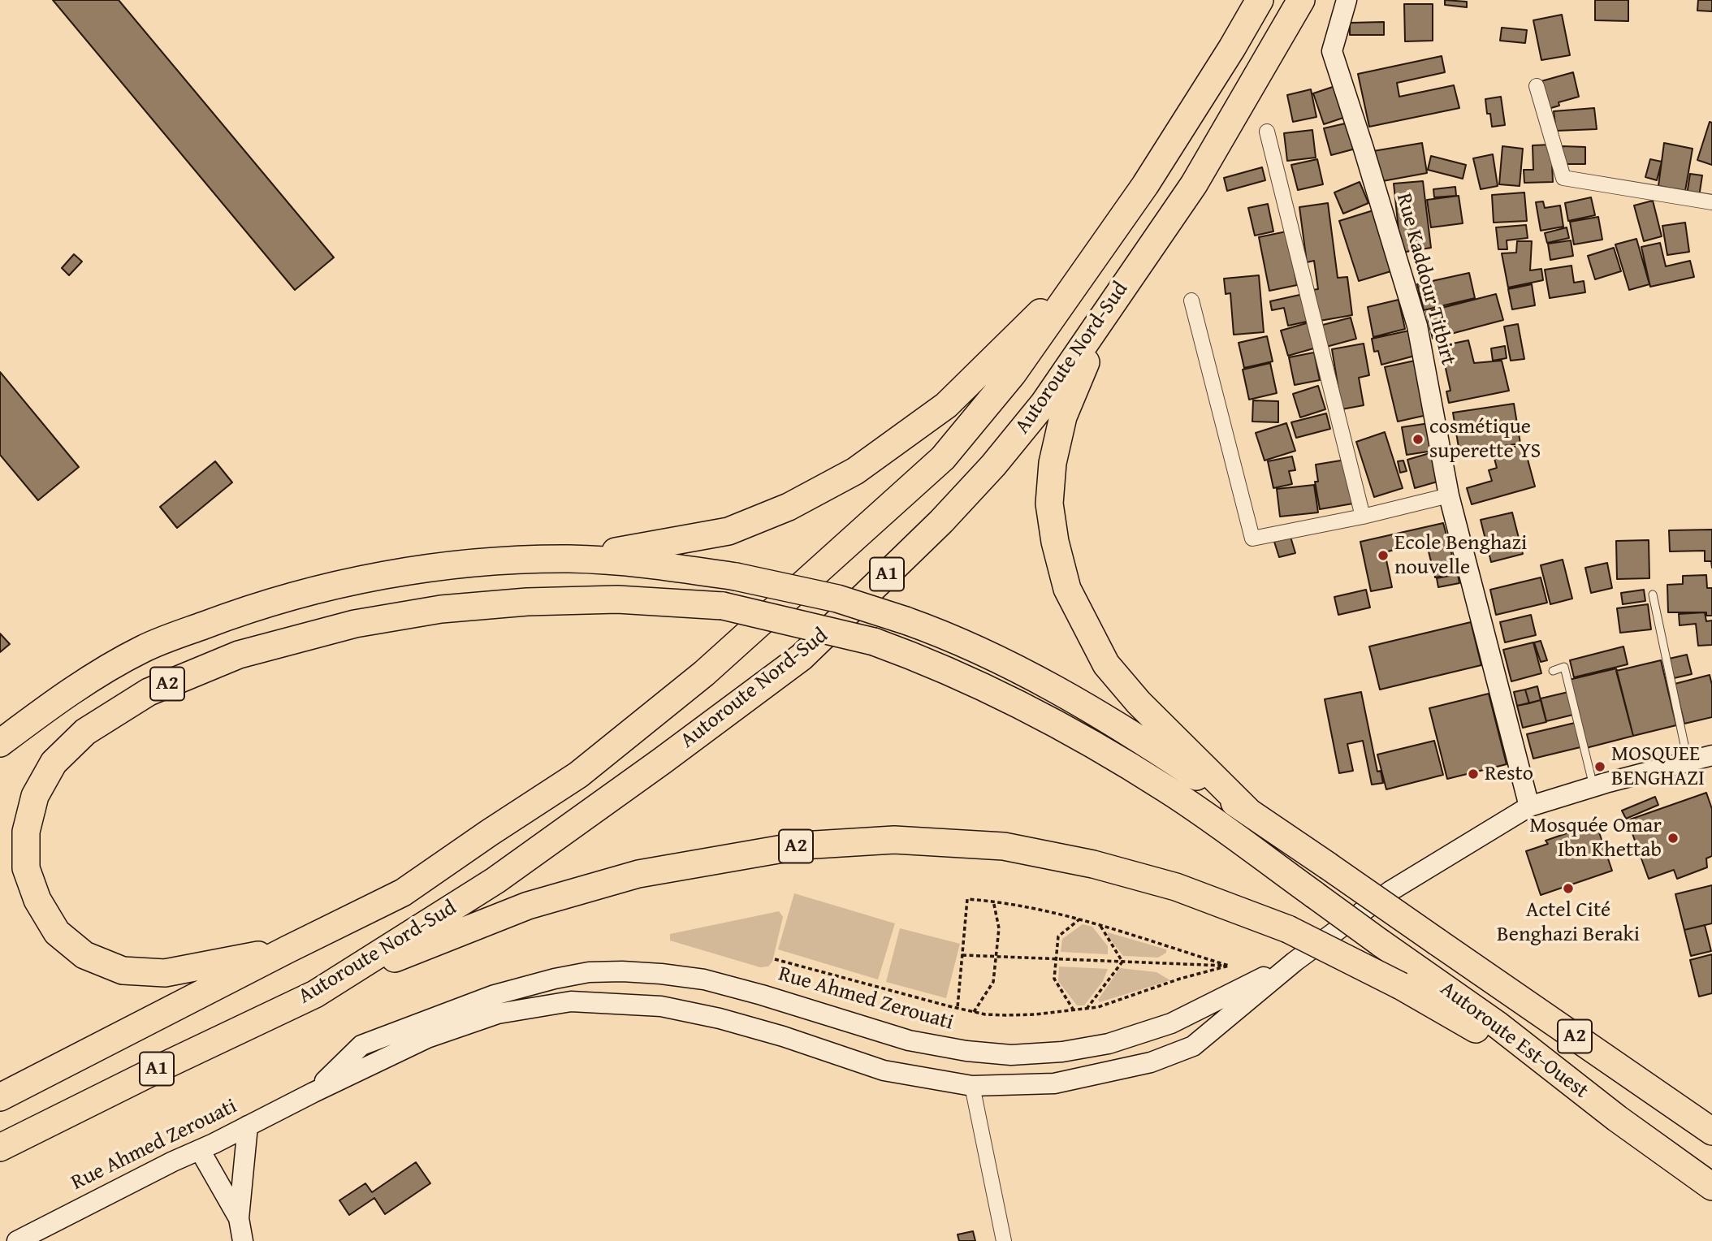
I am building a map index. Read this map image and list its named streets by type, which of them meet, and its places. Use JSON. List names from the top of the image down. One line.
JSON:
{"streets":{"highway":["Autoroute Nord-Sud","A1","A2","Autoroute Est-Ouest"],"main road":["Rue Kaddour Titbirt","Rue Ahmed Zerouati"]},"crossings":[["Autoroute Nord-Sud","A2"],["Autoroute Nord-Sud","Autoroute Est-Ouest"],["A2","Autoroute Est-Ouest"]],"places":["cosmétique superette YS","Ecole Benghazi nouvelle","MOSQUEE BENGHAZI","Resto","Mosquée Omar Ibn Khettab","Actel Cité Benghazi Beraki"]}
